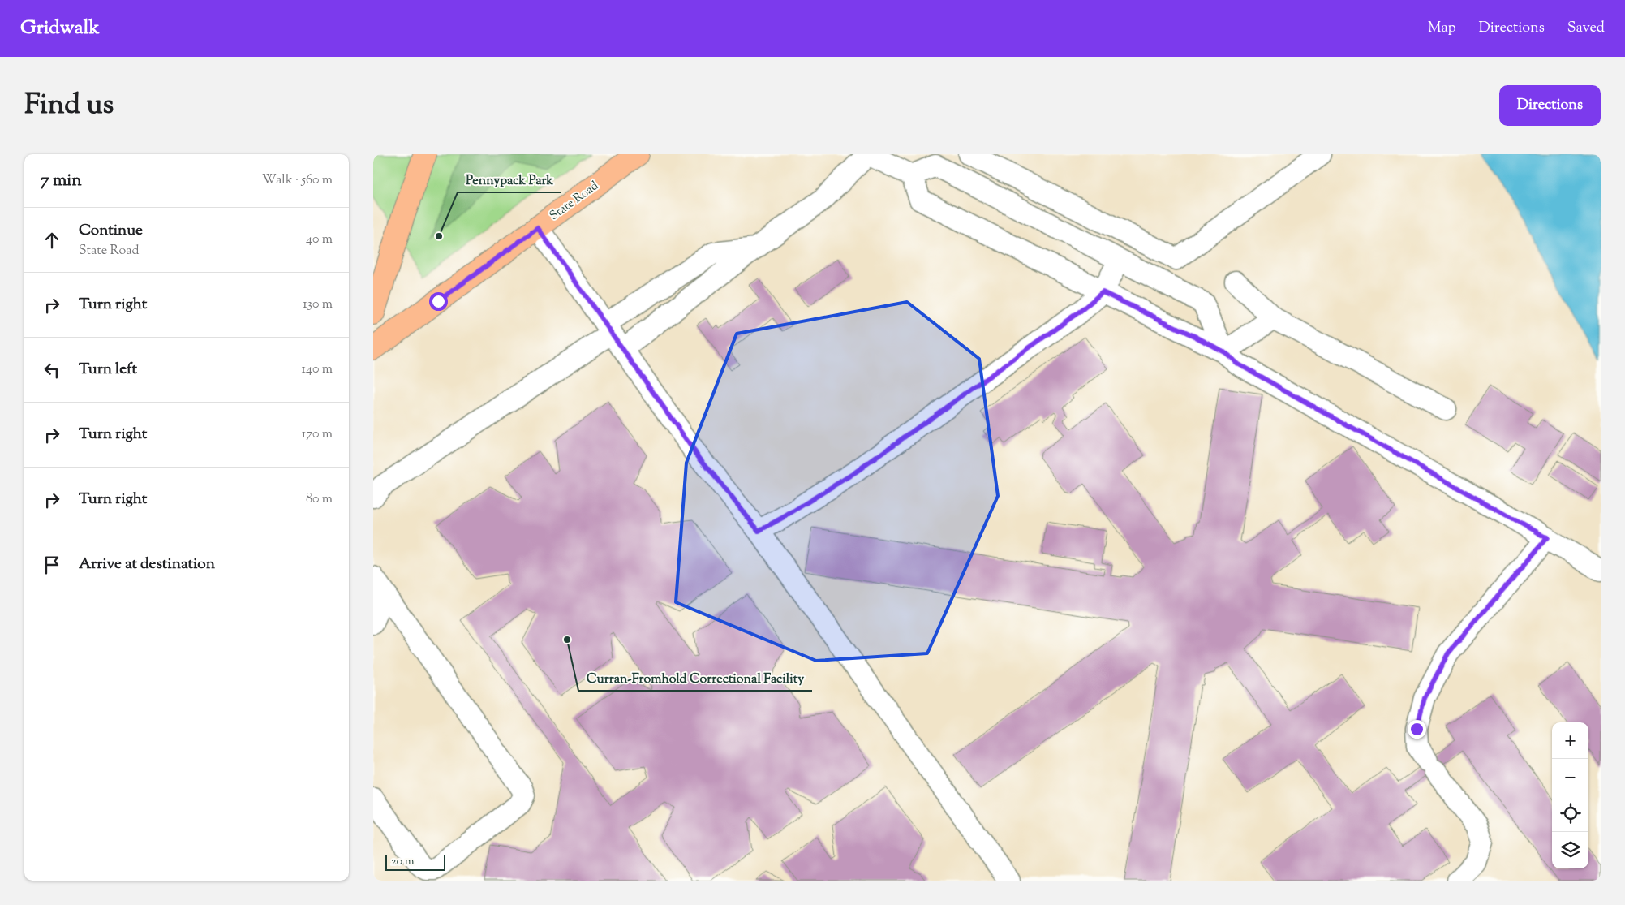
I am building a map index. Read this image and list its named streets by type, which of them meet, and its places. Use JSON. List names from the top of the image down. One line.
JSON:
{"streets":{"main road":["State Road"]},"places":["Pennypack Park","Curran-Fromhold Correctional Facility"],"scale_bar":"20 m","page":{"header":"Gridwalk","nav":["Map","Directions","Saved"],"title":"Find us","buttons":"Directions","heading":["7 min","Walk · 560 m"],"list":[["Continue","State Road","40 m"],["Turn right","130 m"],["Turn left","140 m"],["Turn right","170 m"],["Turn right","80 m"],"Arrive at destination"],"map_buttons":["+","−"],"scale":"20 m"}}
